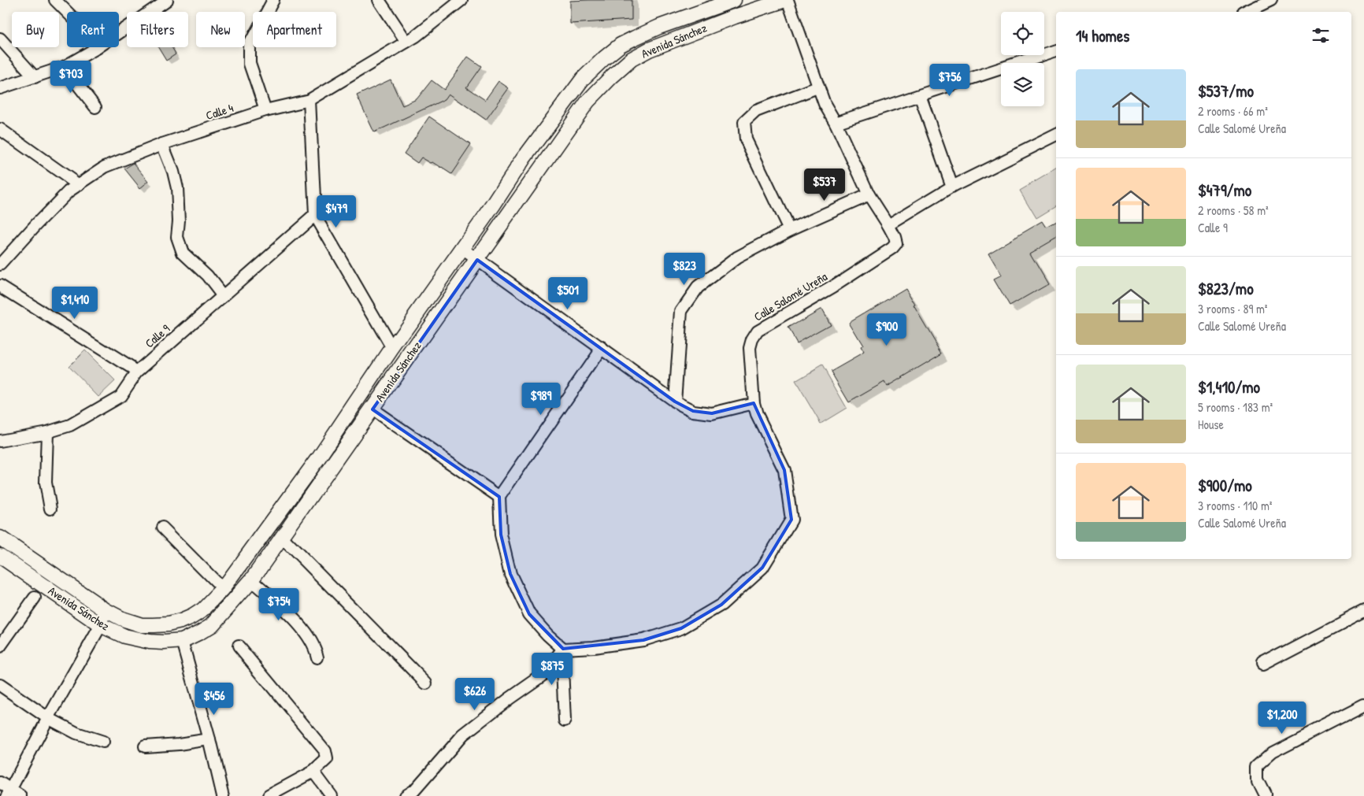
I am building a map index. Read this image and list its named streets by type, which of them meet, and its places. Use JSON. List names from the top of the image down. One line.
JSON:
{"streets":{"street":["Avenida Sánchez","Calle 4","Calle Salomé Ureña","Calle 9"]},"crossings":[["Avenida Sánchez","Calle Salomé Ureña"]],"page":{"chip":["Buy","Rent","Filters","New","Apartment"],"heading":"14 homes","list":[{"name":"$537/mo","note":"2 rooms · 66 m² · Calle Salomé Ureña"},{"name":"$479/mo","note":"2 rooms · 58 m² · Calle 9"},{"name":"$823/mo","note":"3 rooms · 89 m² · Calle Salomé Ureña"},{"name":"$1,410/mo","note":"5 rooms · 183 m² · House"},{"name":"$900/mo","note":"3 rooms · 110 m² · Calle Salomé Ureña"}],"price":["$703","$756","$537","$479","$823","$501","$1,410","$900","$989","$754","$875","$626","$456","$1,200"]}}
